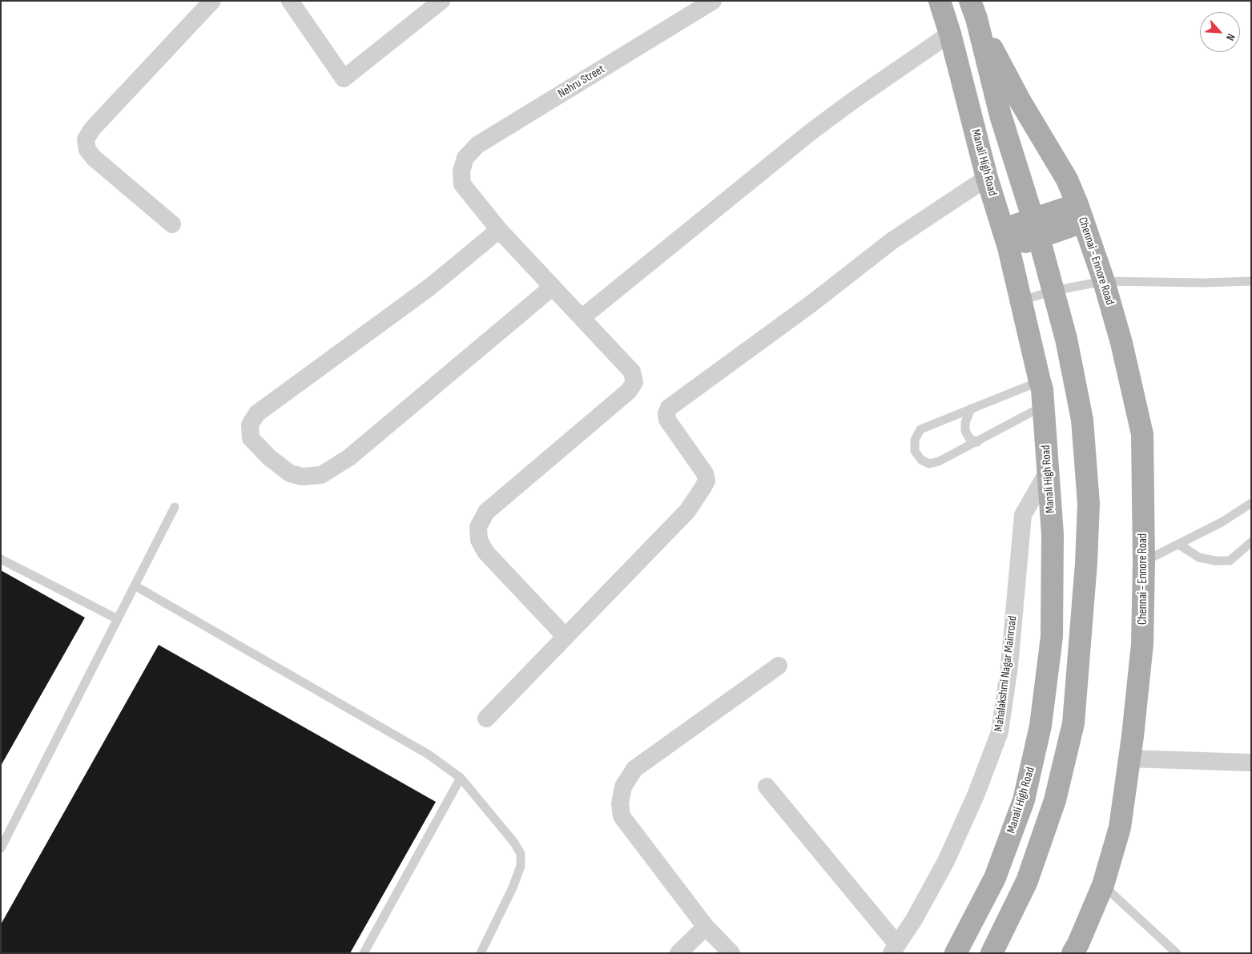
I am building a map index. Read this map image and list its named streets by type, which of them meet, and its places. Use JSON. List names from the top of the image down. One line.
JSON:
{"streets":{"main road":["Manali High Road","Chennai - Ennore Road"],"street":["Nehru Street","Mahalakshmi Nagar Mainroad"]},"crossings":[["Manali High Road","Mahalakshmi Nagar Mainroad"]],"north":"bottom right"}
